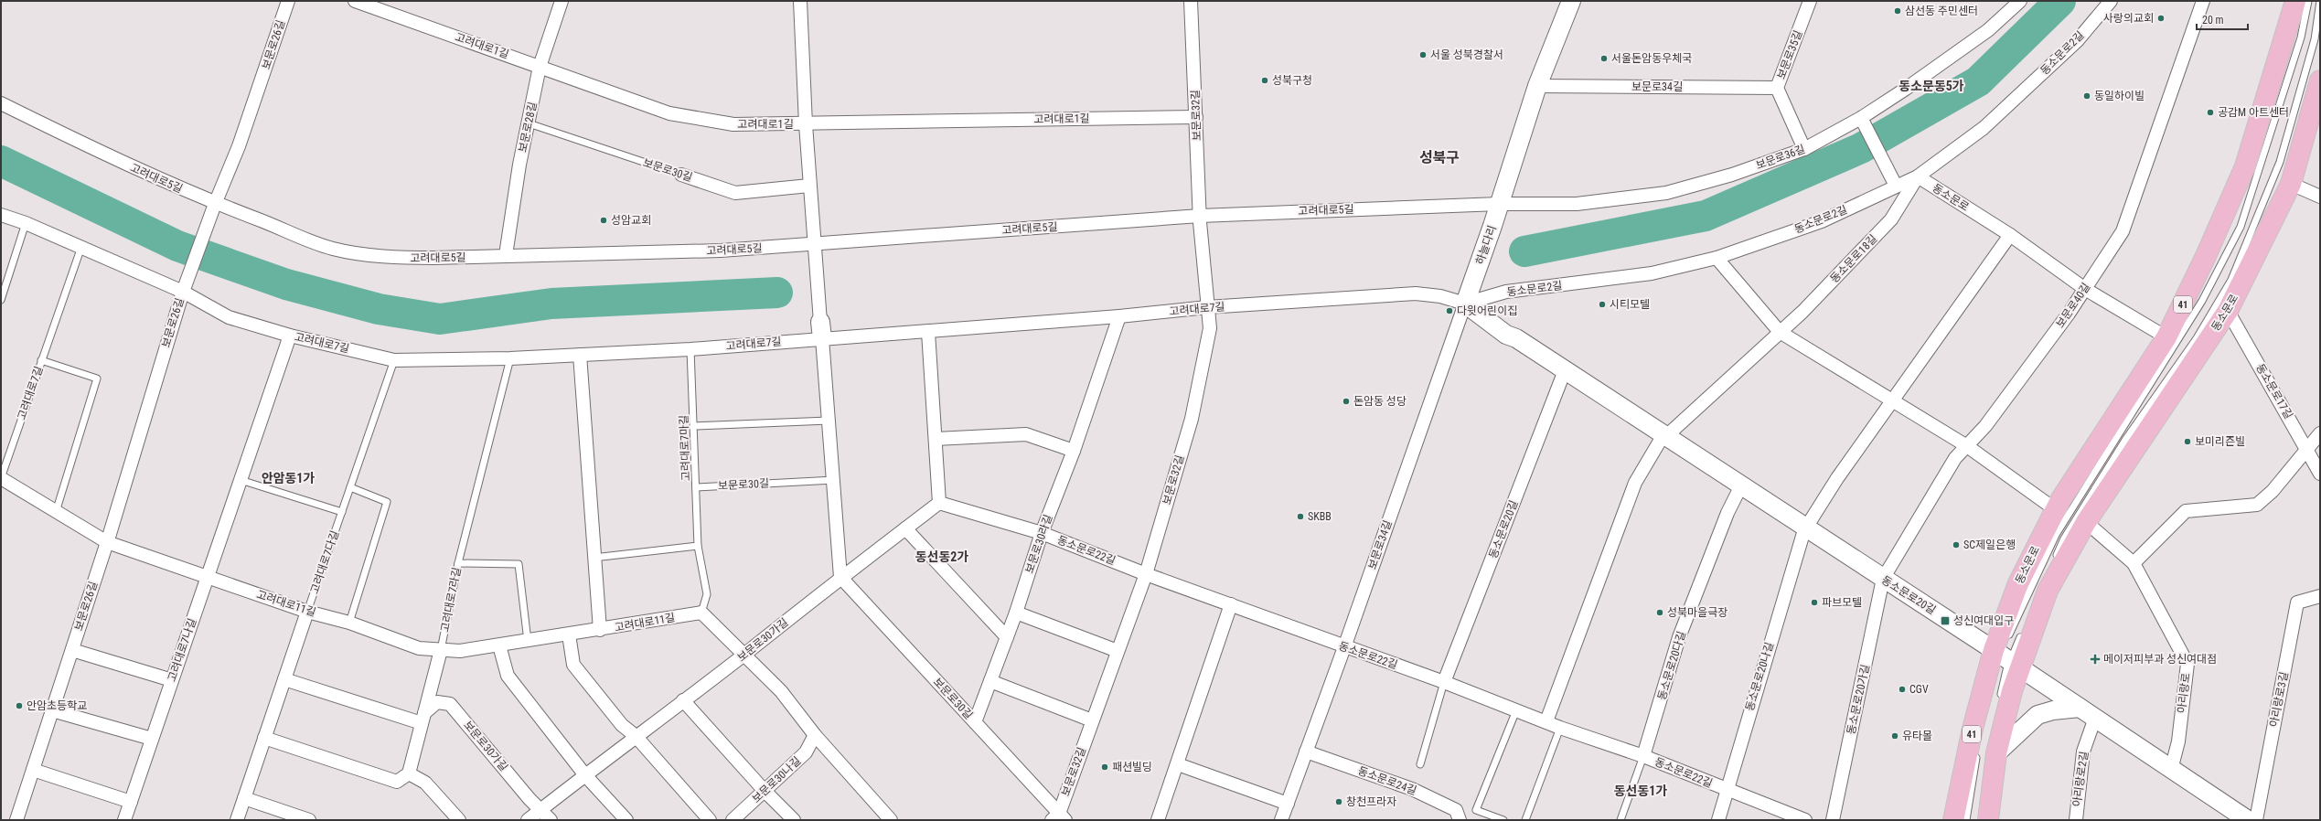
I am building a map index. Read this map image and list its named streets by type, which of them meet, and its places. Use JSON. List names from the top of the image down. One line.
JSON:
{"streets":{"main road":["동소문로","41"],"street":["보문로26길","고려대로1길","동소문로2길","보문로35길","보문로34길","보문로32길","보문로28길","보문로36길","보문로30길","고려대로5길","하늘다리","동소문로18길","보문로40길","고려대로7길","동소문로17길","동소문로20길","보문로30라길","동소문로22길","고려대로7다길","고려대로7라길","고려대로11길","보문로30가길","고려대로7나길","동소문로20다길","동소문로20나길","아리랑로","동소문로20가길","아리랑로3길","아리랑로2길","보문로30나길","동소문로24길"],"lane":["고려대로7마길"]},"crossings":[["보문로26길","고려대로5길"],["보문로26길","고려대로7길"],["보문로26길","고려대로11길"],["고려대로1길","보문로32길"],["고려대로1길","보문로28길"],["동소문로2길","보문로34길"],["동소문로2길","동소문로"],["동소문로2길","동소문로18길"],["동소문로2길","고려대로7길"],["동소문로2길","동소문로20길"],["보문로35길","보문로34길"],["보문로35길","보문로36길"],["보문로34길","하늘다리"],["보문로34길","고려대로7길"],["보문로34길","동소문로20길"],["보문로34길","동소문로22길"],["보문로34길","동소문로24길"],["보문로32길","보문로30길"],["보문로32길","고려대로5길"],["보문로32길","고려대로7길"],["보문로32길","동소문로22길"],["보문로28길","보문로30길"],["보문로28길","고려대로5길"],["보문로36길","고려대로5길"],["보문로36길","하늘다리"],["보문로30길","고려대로7마길"],["보문로30길","보문로30라길"],["보문로30길","보문로30가길"],["고려대로5길","하늘다리"],["동소문로","동소문로18길"],["동소문로","보문로40길"],["동소문로","동소문로17길"],["동소문로","동소문로20길"],["보문로40길","동소문로20길"],["보문로40길","동소문로20가길"],["고려대로7길","고려대로7마길"],["고려대로7길","동소문로20길"],["고려대로7길","보문로30라길"],["고려대로7길","고려대로7다길"],["고려대로7길","고려대로7라길"],["고려대로7길","고려대로11길"],["고려대로7길","고려대로7나길"],["고려대로7마길","고려대로11길"],["동소문로20길","동소문로22길"],["동소문로20길","동소문로20다길"],["동소문로20길","동소문로20나길"],["동소문로20길","동소문로20가길"],["보문로30라길","동소문로22길"],["동소문로22길","동소문로20다길"],["동소문로22길","동소문로20나길"],["고려대로7다길","고려대로11길"],["고려대로7라길","고려대로11길"],["고려대로7라길","보문로30가길"],["고려대로11길","고려대로7나길"]],"districts":["동소문동5가","성북구","안암동1가","동선동2가","동선동1가"],"places":{"other":["삼선동 주민센터","사랑의교회","서울 성북경찰서","서울돈암동우체국","성북구청","동일하이빌","공감M 아트센터","성암교회","시티모텔","다윗어린이집","돈암동 성당","보미리즌빌","SKBB","SC제일은행","파브모텔","성북마을극장","CGV","안암초등학교","유타몰","패션빌딩","창천프라자"],"transit":["성신여대입구"],"health":["메이저피부과 성신여대점"]},"scale_bar":"20 m"}
